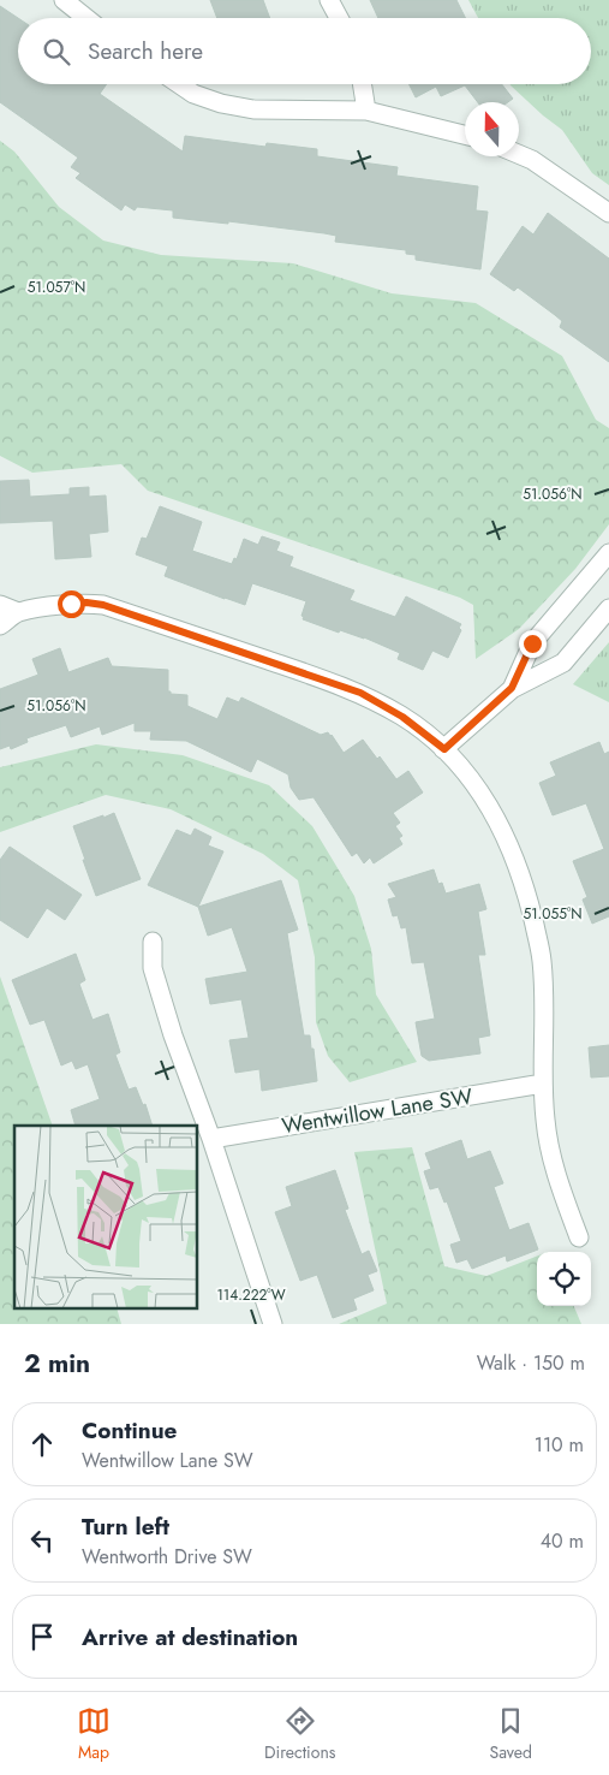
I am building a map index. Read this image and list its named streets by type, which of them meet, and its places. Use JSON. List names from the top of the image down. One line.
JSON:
{"streets":{"street":["Wentwillow Lane SW"]},"north":"top","page":{"search":"Search here","heading":["2 min","Walk · 150 m"],"list":[["Continue","Wentwillow Lane SW","110 m"],["Turn left","Wentworth Drive SW","40 m"],"Arrive at destination"],"nav":["Map","Directions","Saved"]},"coordinates":["51.057°N","51.056°N","51.055°N","114.222°W"]}
